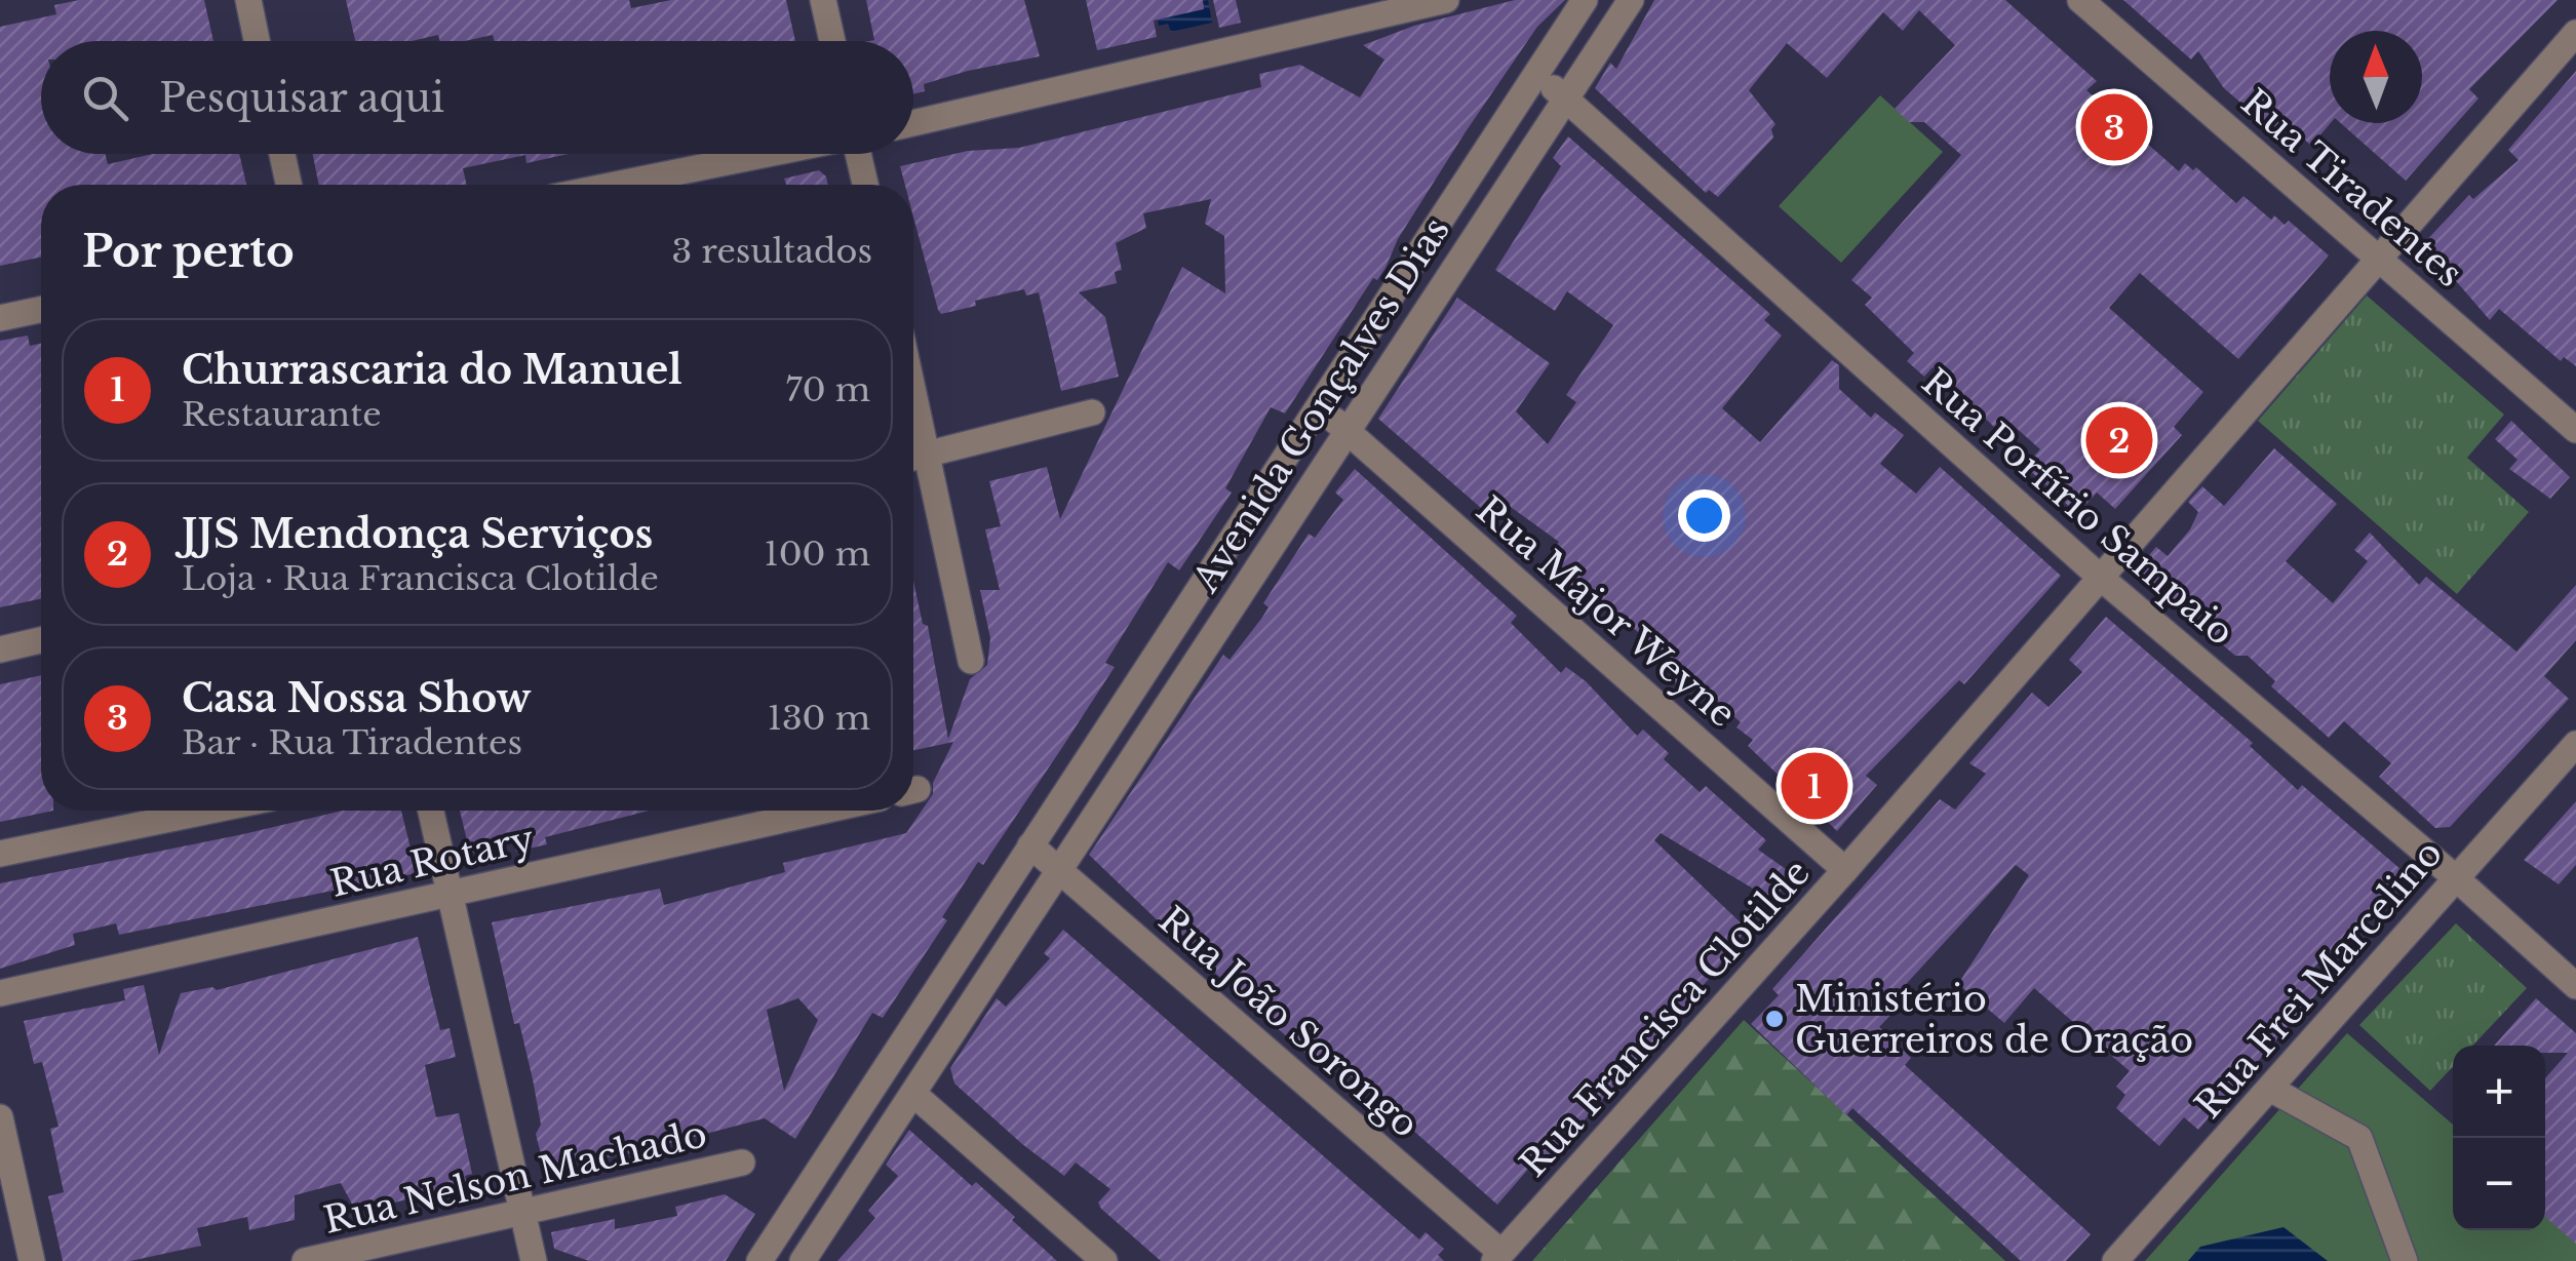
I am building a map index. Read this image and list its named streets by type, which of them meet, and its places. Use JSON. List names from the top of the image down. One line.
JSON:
{"streets":{"street":["Rua Tiradentes","Avenida Gonçalves Dias","Rua Porfírio Sampaio","Rua Major Weyne","Rua Rotary","Rua Frei Marcelino","Rua Francisca Clotilde","Rua João Sorongo","Rua Nelson Machado"]},"crossings":[["Rua Tiradentes","Rua Francisca Clotilde"],["Avenida Gonçalves Dias","Rua Porfírio Sampaio"],["Avenida Gonçalves Dias","Rua Major Weyne"],["Avenida Gonçalves Dias","Rua João Sorongo"],["Rua Porfírio Sampaio","Rua Frei Marcelino"],["Rua Porfírio Sampaio","Rua Francisca Clotilde"],["Rua Major Weyne","Rua Francisca Clotilde"],["Rua Francisca Clotilde","Rua João Sorongo"]],"places":["Ministério Guerreiros de Oração"],"north":"top","page":{"search":"Pesquisar aqui","pins":["3","2","1"],"heading":["Por perto","3 resultados"],"list":[{"mark":"1","name":"Churrascaria do Manuel","note":"Restaurante","value":"70 m"},{"mark":"2","name":"JJS Mendonça Serviços","note":"Loja · Rua Francisca Clotilde","value":"100 m"},{"mark":"3","name":"Casa Nossa Show","note":"Bar · Rua Tiradentes","value":"130 m"}],"map_buttons":["+","−"]}}
